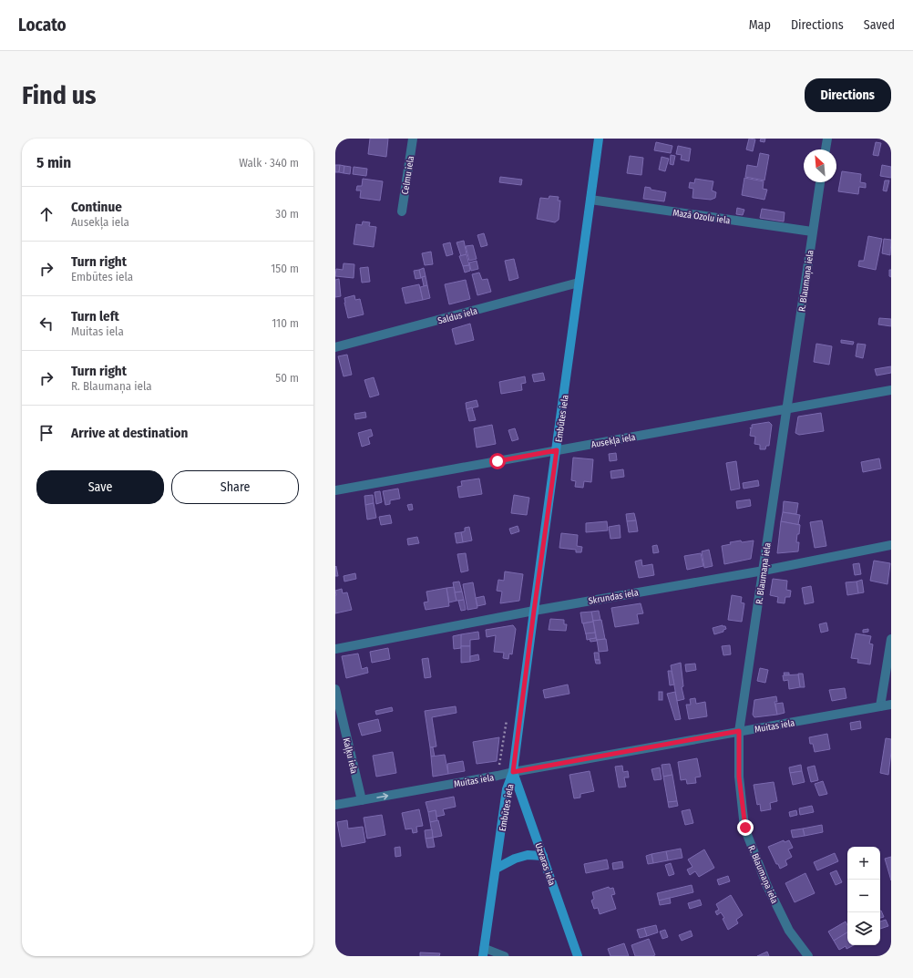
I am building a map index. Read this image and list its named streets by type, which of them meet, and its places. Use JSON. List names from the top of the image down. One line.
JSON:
{"streets":{"street":["Celmu iela","Mazā Ozolu iela","R. Blaumaņa iela","Saldus iela","Embūtes iela","Ausekļa iela","Skrundas iela","Muitas iela","Kaļķu iela","Uzvaras iela"]},"crossings":[["Mazā Ozolu iela","R. Blaumaņa iela"],["Mazā Ozolu iela","Embūtes iela"],["R. Blaumaņa iela","Ausekļa iela"],["R. Blaumaņa iela","Skrundas iela"],["R. Blaumaņa iela","Muitas iela"],["Saldus iela","Embūtes iela"],["Embūtes iela","Ausekļa iela"],["Embūtes iela","Skrundas iela"],["Embūtes iela","Muitas iela"],["Embūtes iela","Uzvaras iela"],["Muitas iela","Kaļķu iela"],["Muitas iela","Uzvaras iela"]],"north":"top left","page":{"header":"Locato","nav":["Map","Directions","Saved"],"buttons":["Directions",["Save","Share"]],"title":"Find us","heading":["5 min","Walk · 340 m"],"list":[["Continue","Ausekļa iela","30 m"],["Turn right","Embūtes iela","150 m"],["Turn left","Muitas iela","110 m"],["Turn right","R. Blaumaņa iela","50 m"],"Arrive at destination"],"map_buttons":["+","−"]}}
